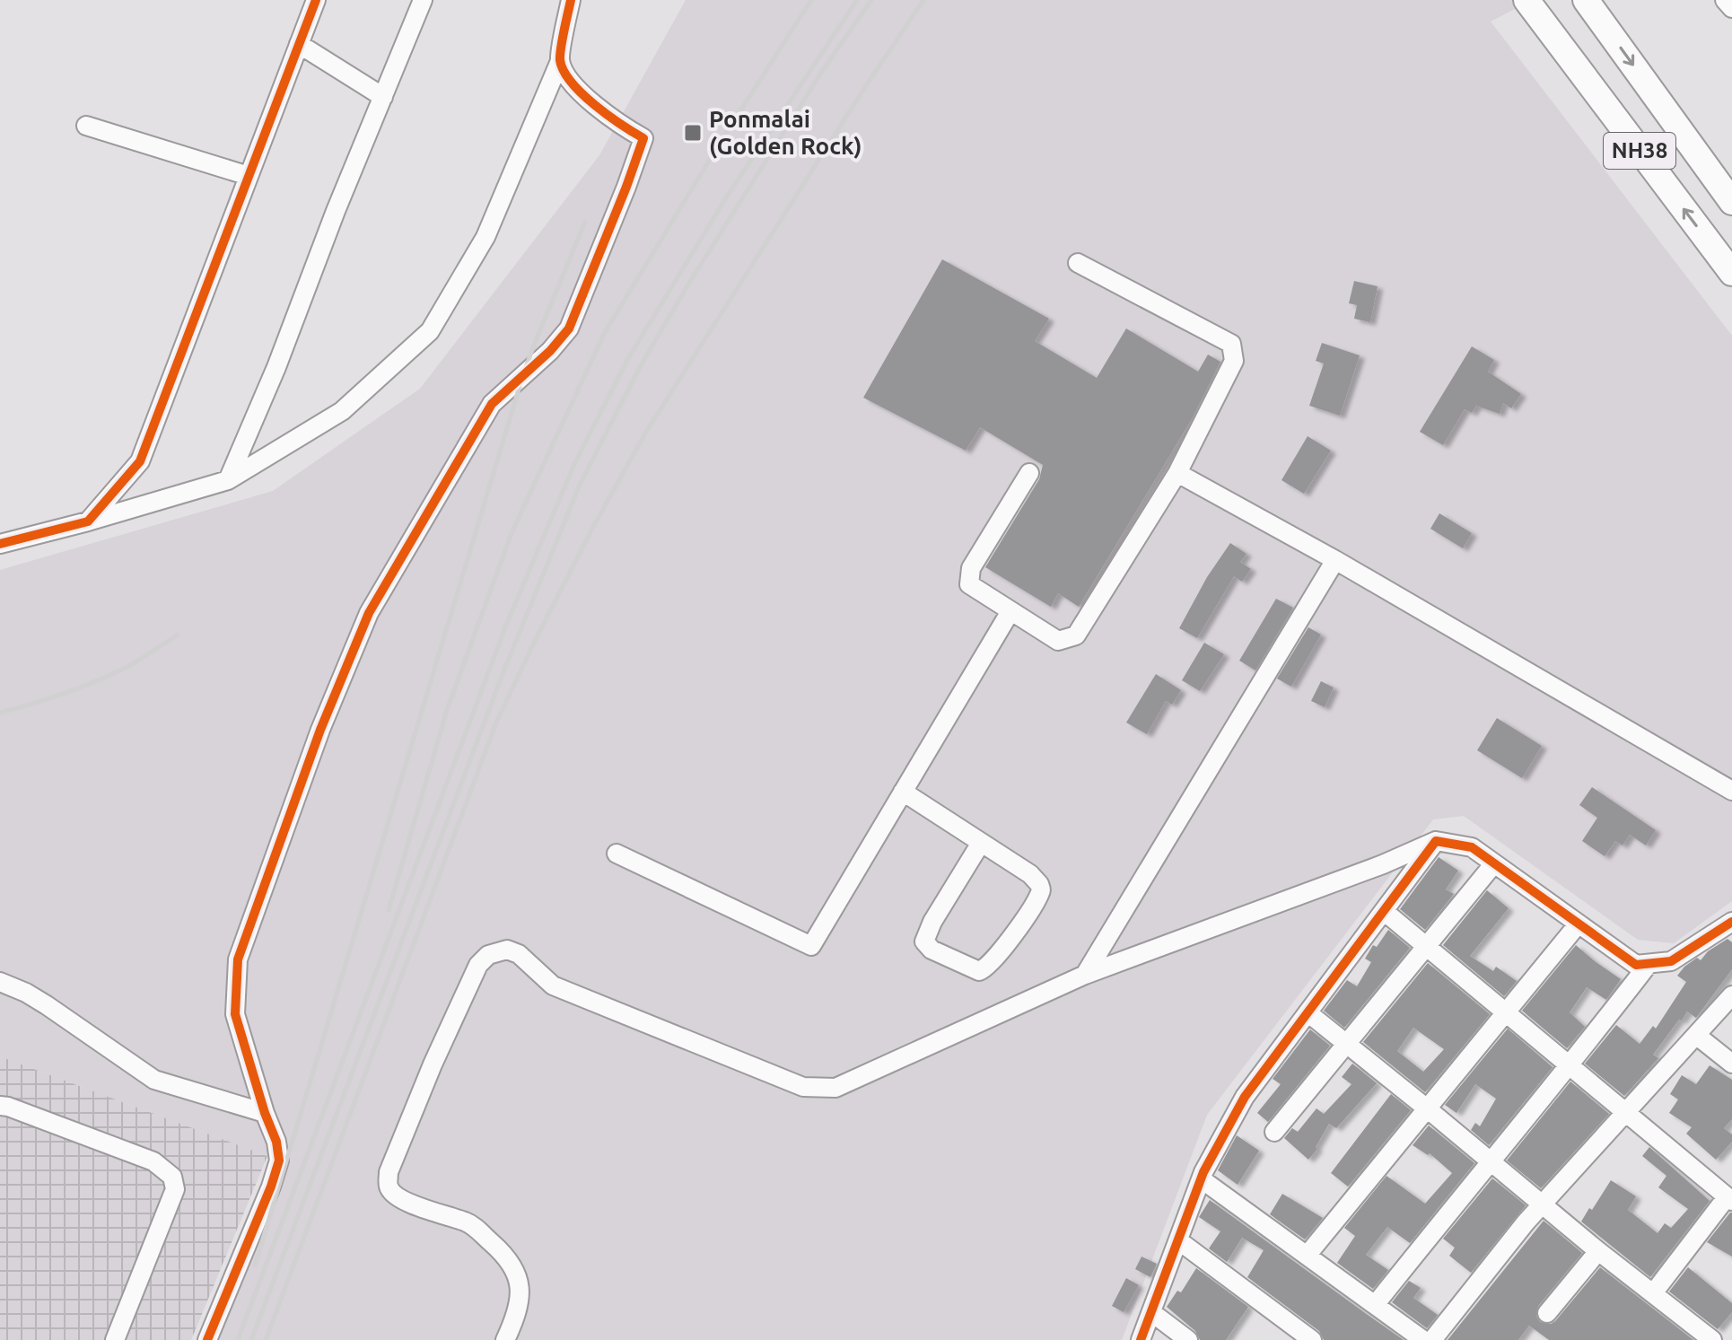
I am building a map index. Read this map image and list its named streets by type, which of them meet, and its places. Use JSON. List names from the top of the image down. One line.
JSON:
{"streets":{"highway":["NH38"]},"places":{"transit":["Ponmalai (Golden Rock)"]}}
